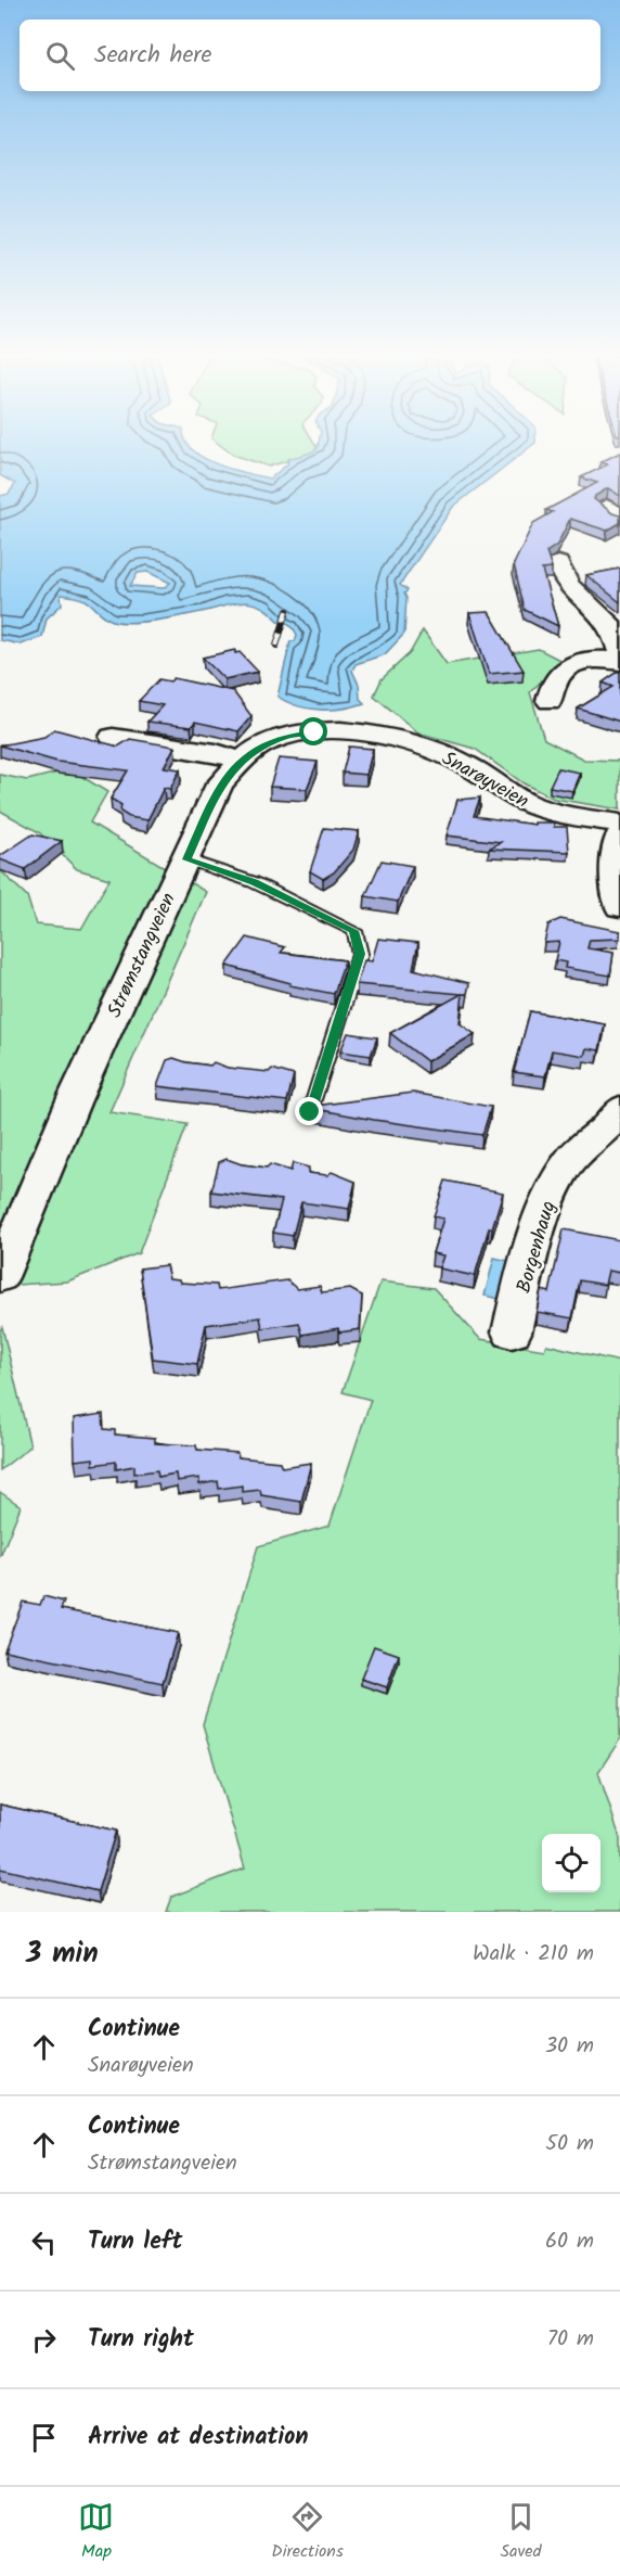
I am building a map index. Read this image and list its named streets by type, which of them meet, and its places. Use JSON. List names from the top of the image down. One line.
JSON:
{"streets":{"street":["Snarøyveien","Strømstangveien","Borgenhaug"]},"crossings":[["Snarøyveien","Strømstangveien"]],"page":{"search":"Search here","heading":["3 min","Walk · 210 m"],"list":[["Continue","Snarøyveien","30 m"],["Continue","Strømstangveien","50 m"],["Turn left","60 m"],["Turn right","70 m"],"Arrive at destination"],"nav":["Map","Directions","Saved"]}}
